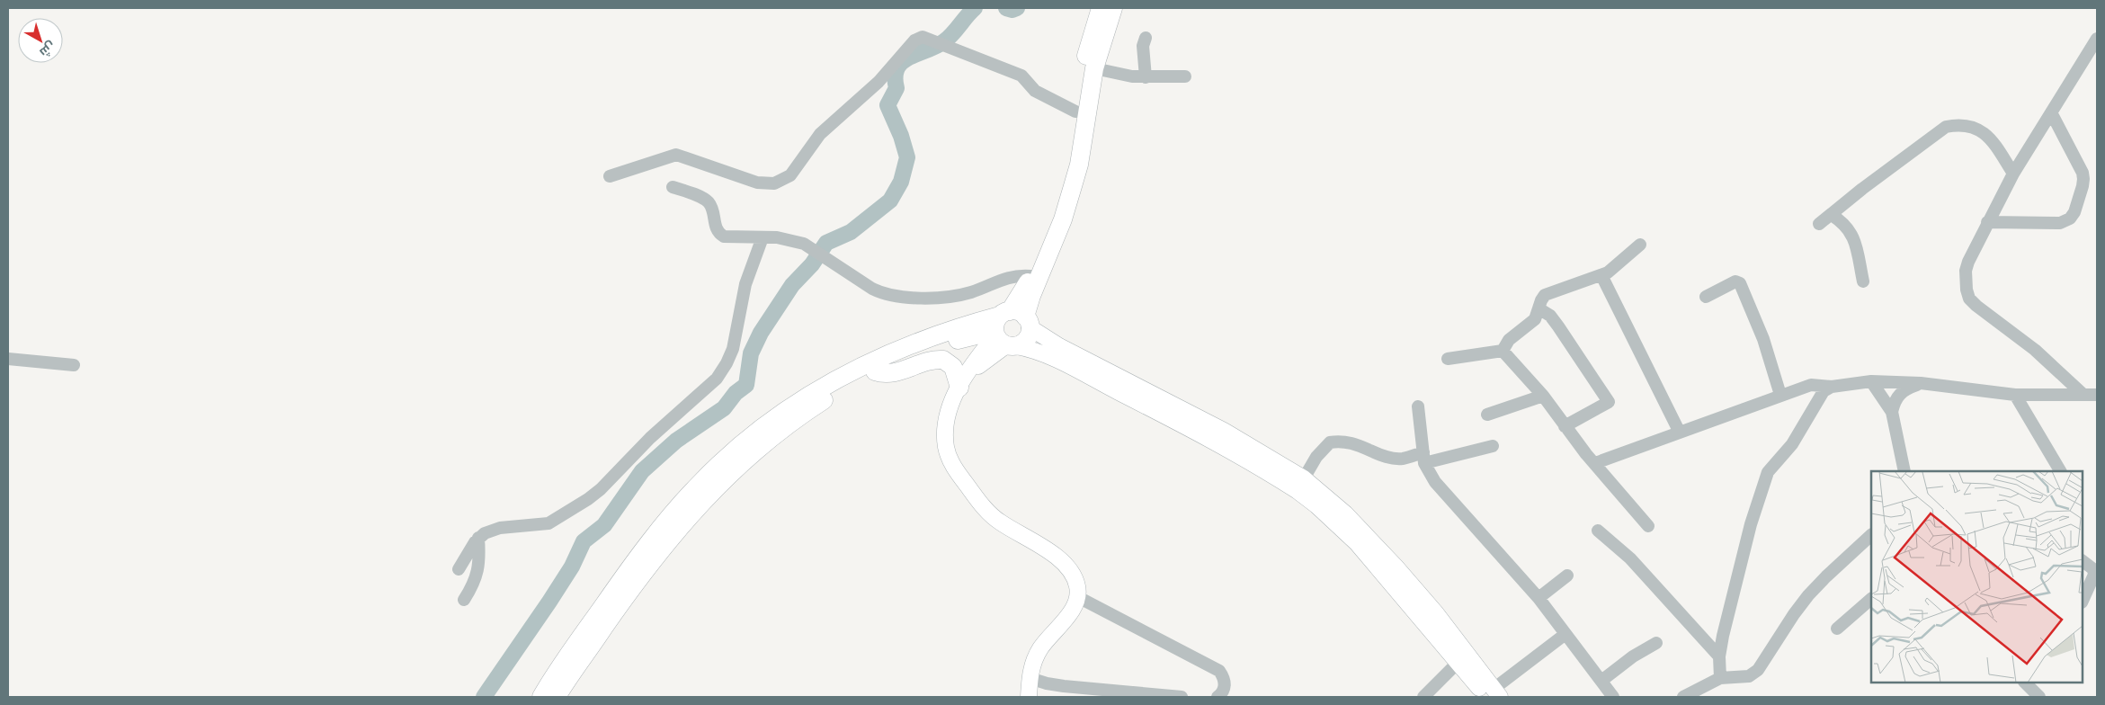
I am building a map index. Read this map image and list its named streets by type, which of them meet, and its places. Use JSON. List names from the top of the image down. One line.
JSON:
{"north":"bottom right"}
